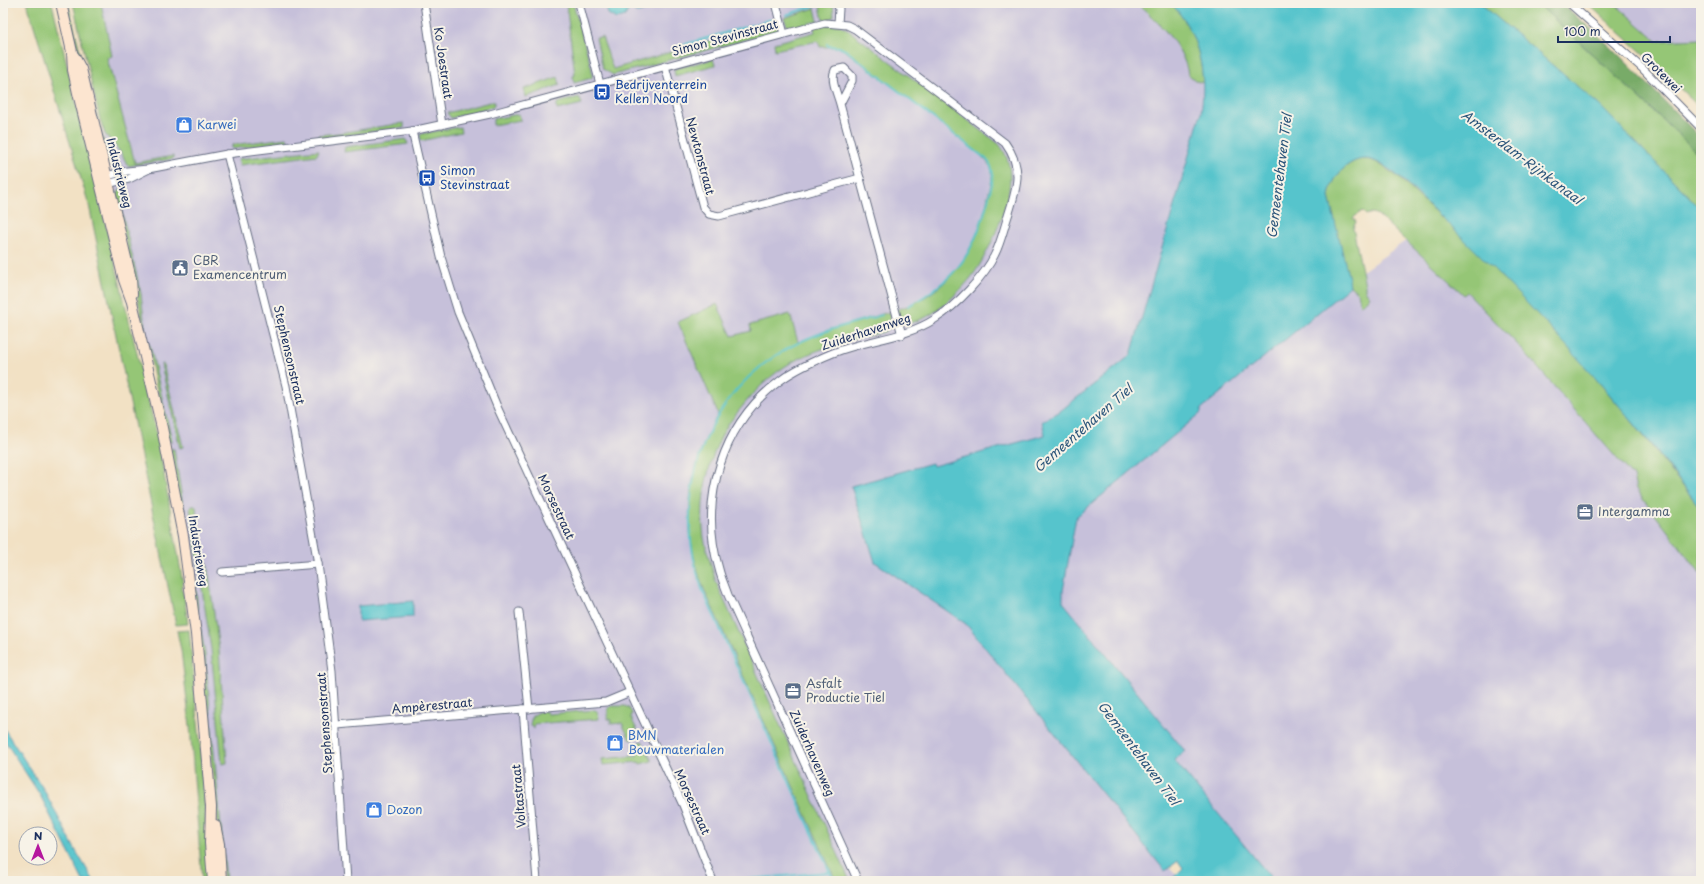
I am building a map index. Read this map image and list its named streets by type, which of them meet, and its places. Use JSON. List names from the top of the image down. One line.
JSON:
{"streets":{"main road":["Industrieweg"],"street":["Simon Stevinstraat","Ko Joestraat","Grotewei","Newtonstraat","Zuiderhavenweg","Stephensonstraat","Morsestraat","Ampèrestraat","Voltastraat"]},"crossings":[["Simon Stevinstraat","Ko Joestraat"],["Simon Stevinstraat","Newtonstraat"],["Simon Stevinstraat","Industrieweg"],["Simon Stevinstraat","Zuiderhavenweg"],["Simon Stevinstraat","Stephensonstraat"],["Simon Stevinstraat","Morsestraat"],["Stephensonstraat","Ampèrestraat"],["Morsestraat","Ampèrestraat"],["Ampèrestraat","Voltastraat"]],"water":["Amsterdam-Rijnkanaal","Gemeentehaven Tiel"],"places":{"bus stop":["Bedrijventerrein Kellen Noord","Simon Stevinstraat"],"shop":["Karwei","BMN Bouwmaterialen","Dozon"],"public building":["CBR Examencentrum"],"office":["Intergamma","Asfalt Productie Tiel"]},"scale_bar":"100 m","north":"top"}
